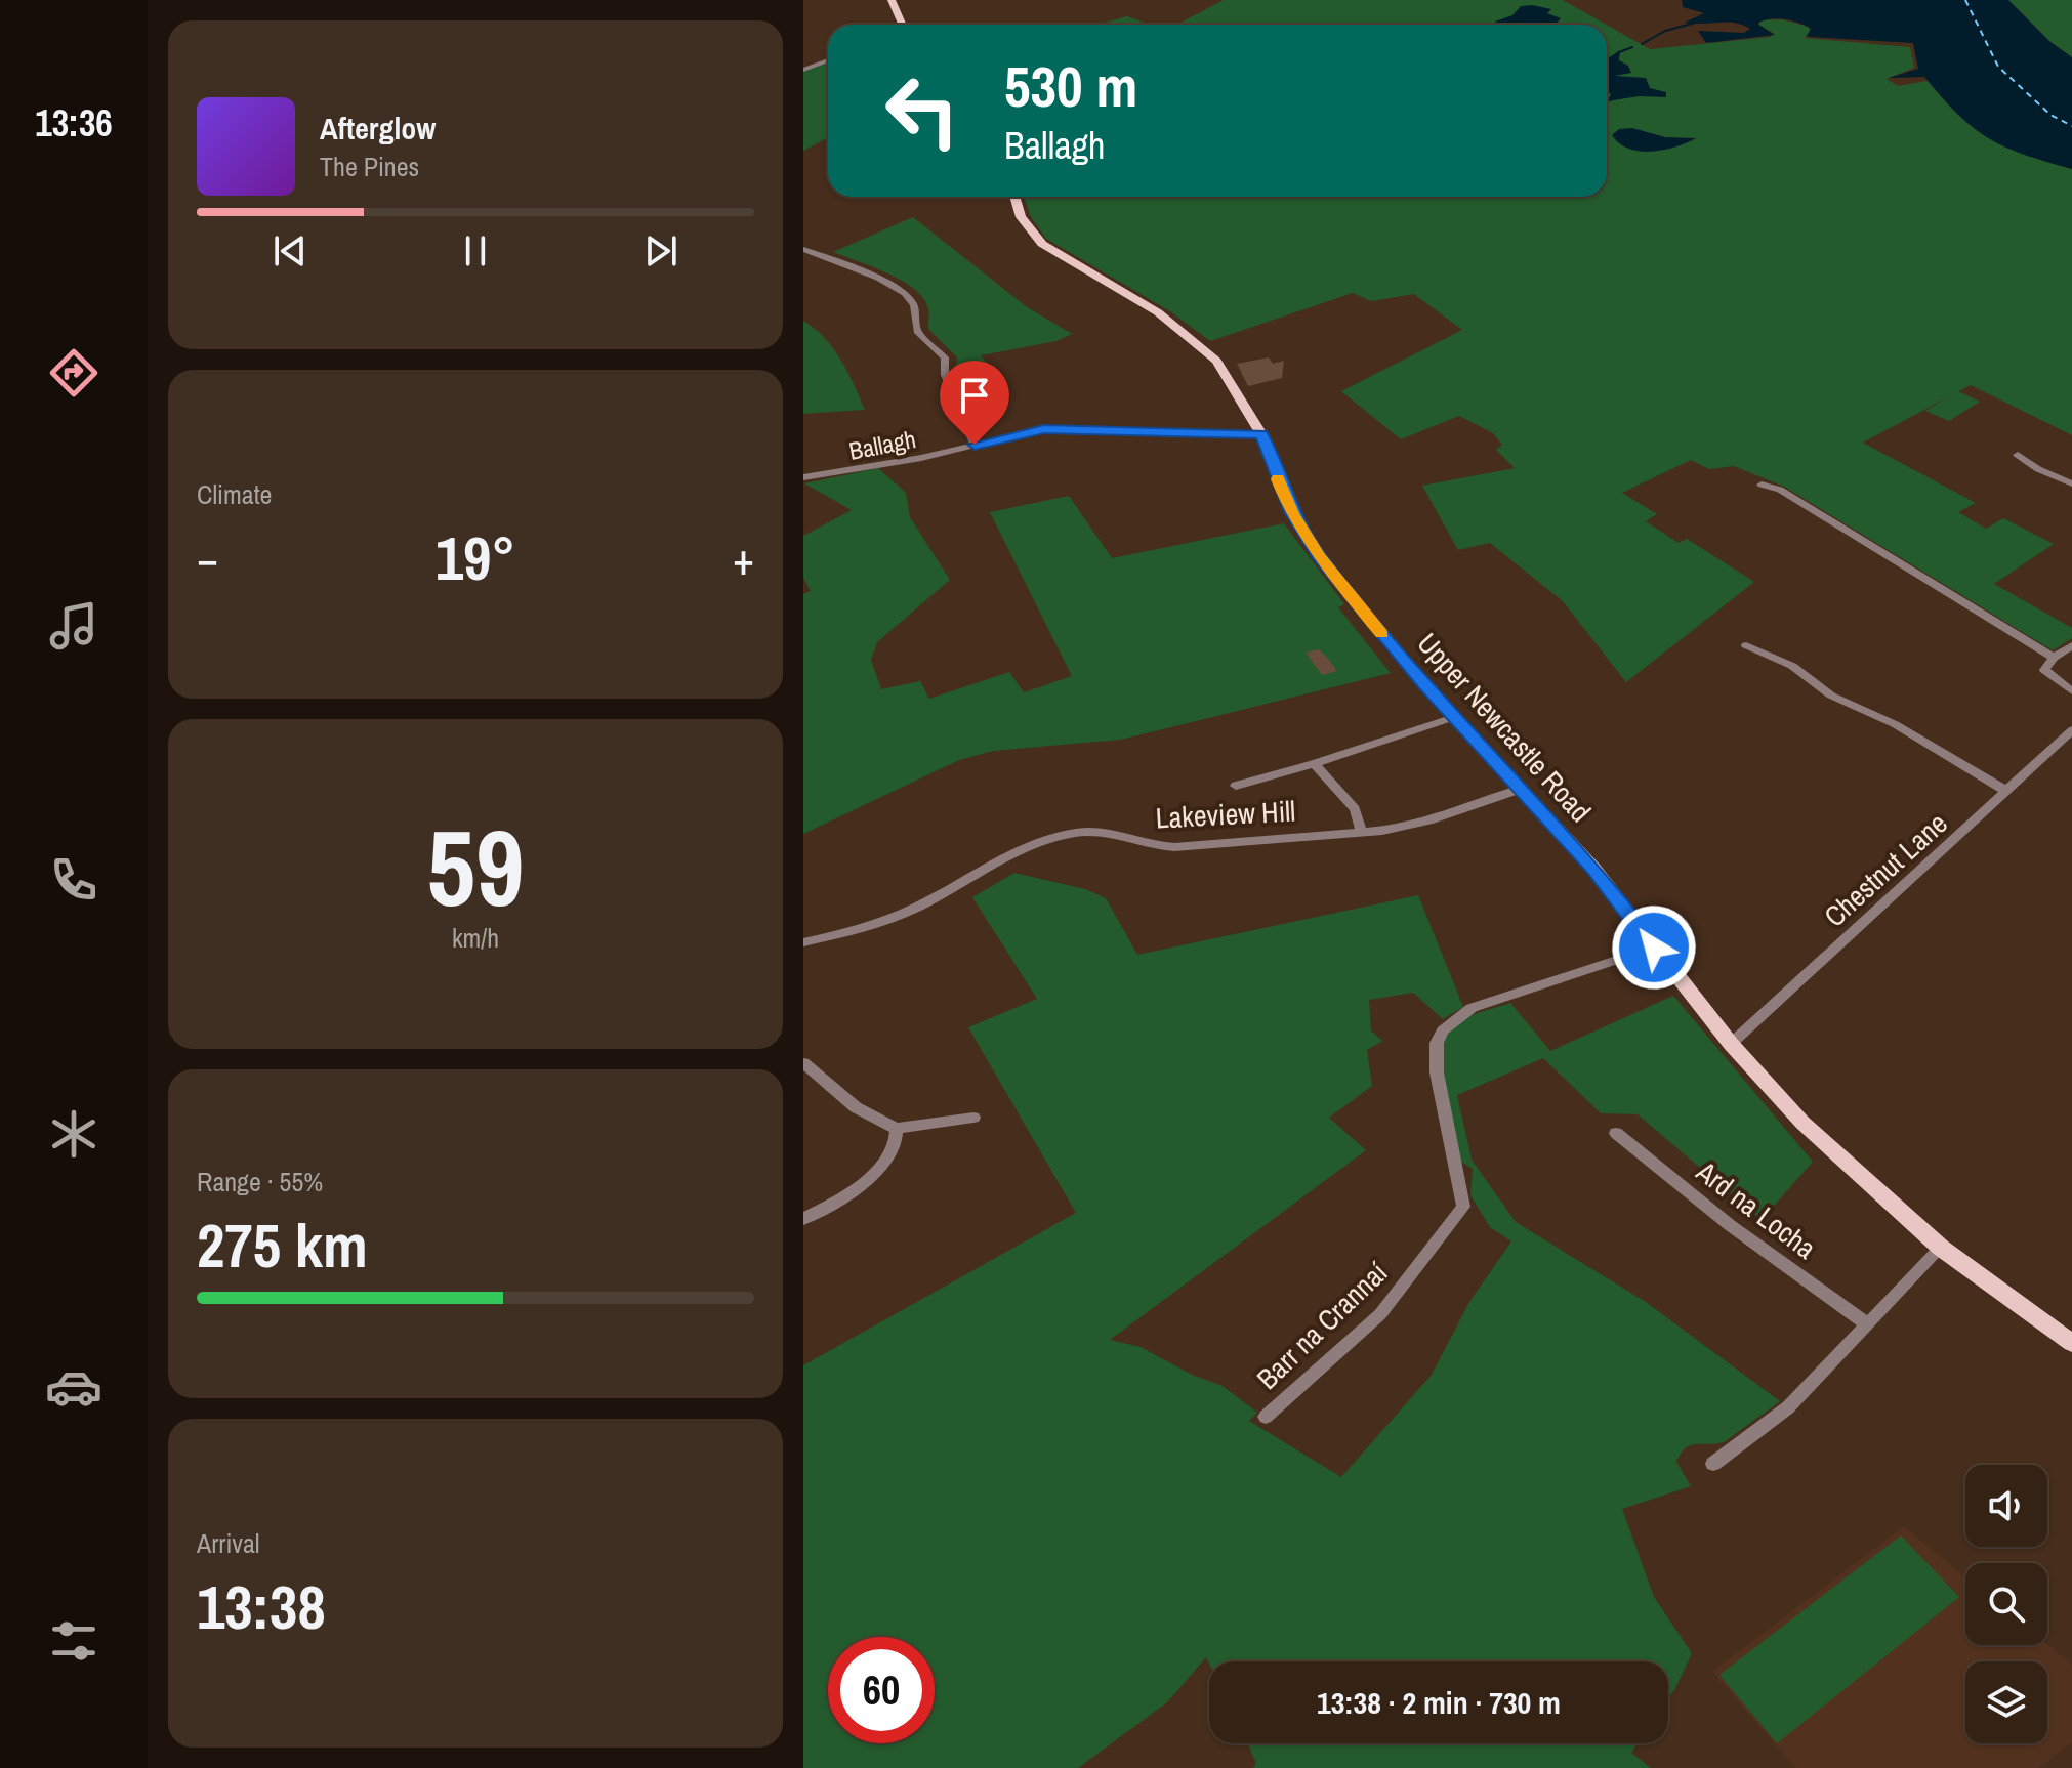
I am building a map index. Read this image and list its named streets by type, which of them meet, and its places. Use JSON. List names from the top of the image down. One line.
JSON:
{"streets":{"main road":["Upper Newcastle Road"],"street":["Ballagh","Lakeview Hill","Chestnut Lane","Ard na Locha","Barr na Crannaí"]},"crossings":[["Ballagh","Upper Newcastle Road"],["Upper Newcastle Road","Lakeview Hill"],["Upper Newcastle Road","Chestnut Lane"],["Upper Newcastle Road","Barr na Crannaí"]],"page":{"tabs":"13:36","turn":["530 m","Ballagh"],"song":["Afterglow","The Pines"],"tile":["Climate",["59","km/h"],["Range · 55%","275 km"],["Arrival","13:38"]],"heat":["−","19°","+"],"limit":"60","trip":"13:38 · 2 min · 730 m"}}
